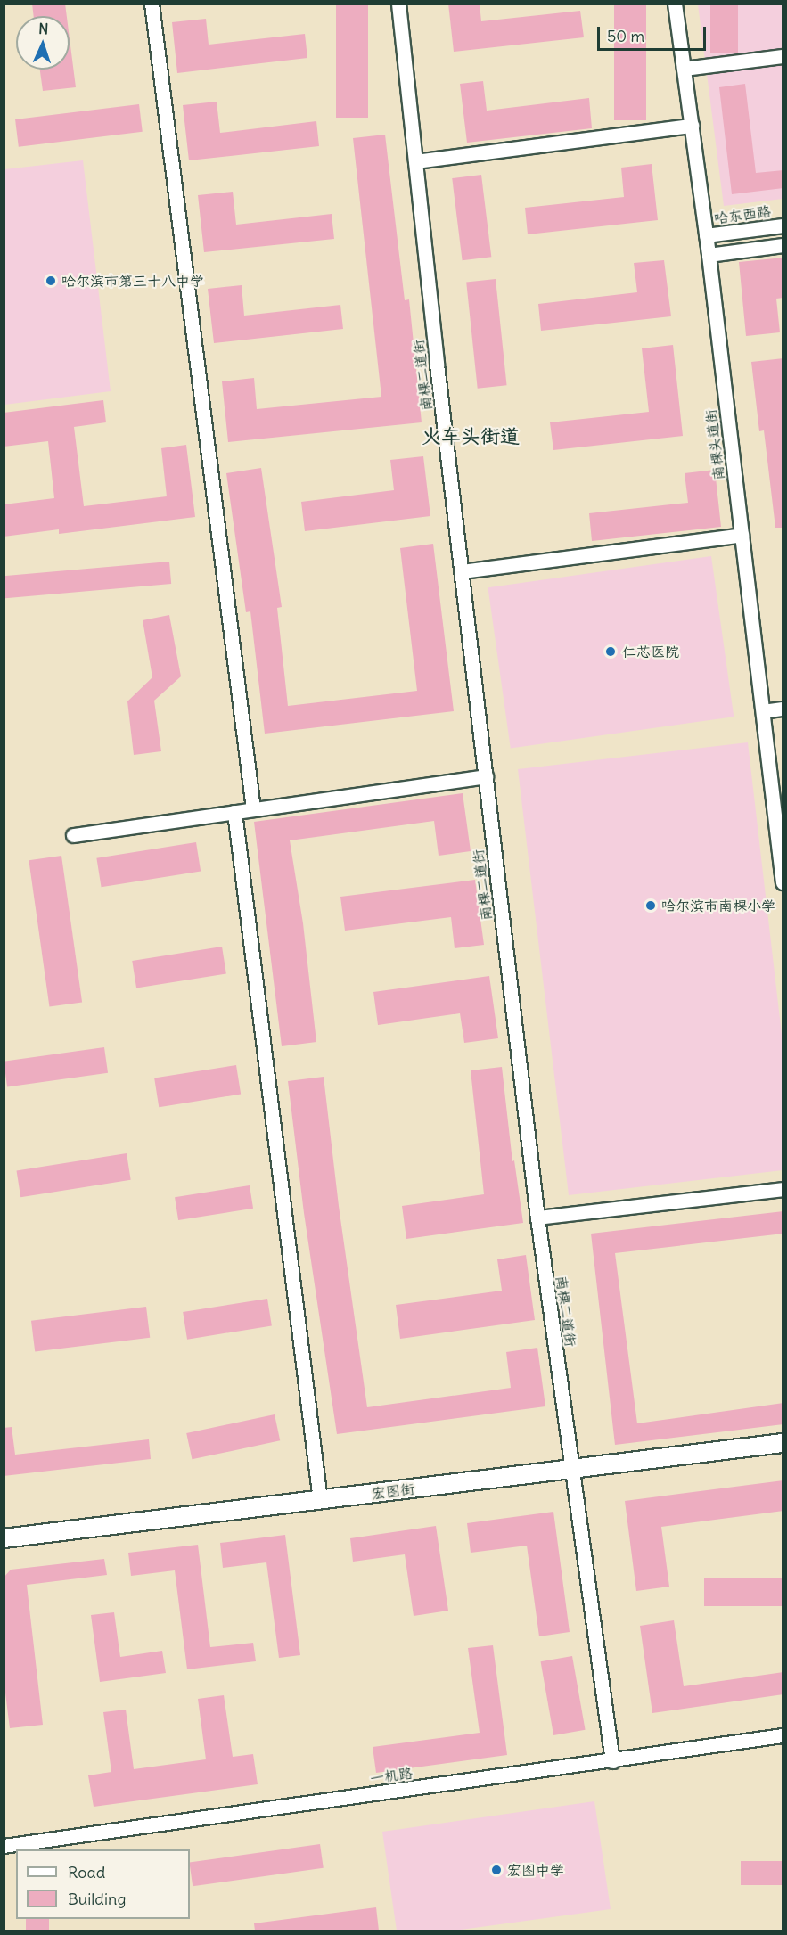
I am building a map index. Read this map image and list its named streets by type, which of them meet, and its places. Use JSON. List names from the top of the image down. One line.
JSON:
{"streets":{"street":["哈东西路","南棵二道街","南棵头道街","宏图街","一机路"]},"crossings":[["哈东西路","南棵头道街"],["南棵二道街","宏图街"],["南棵二道街","一机路"]],"districts":["火车头街道"],"places":["哈尔滨市第三十八中学","仁芯医院","哈尔滨市南棵小学","宏图中学"],"legend":["Road","Building"],"scale_bar":"50 m","north":"top"}
